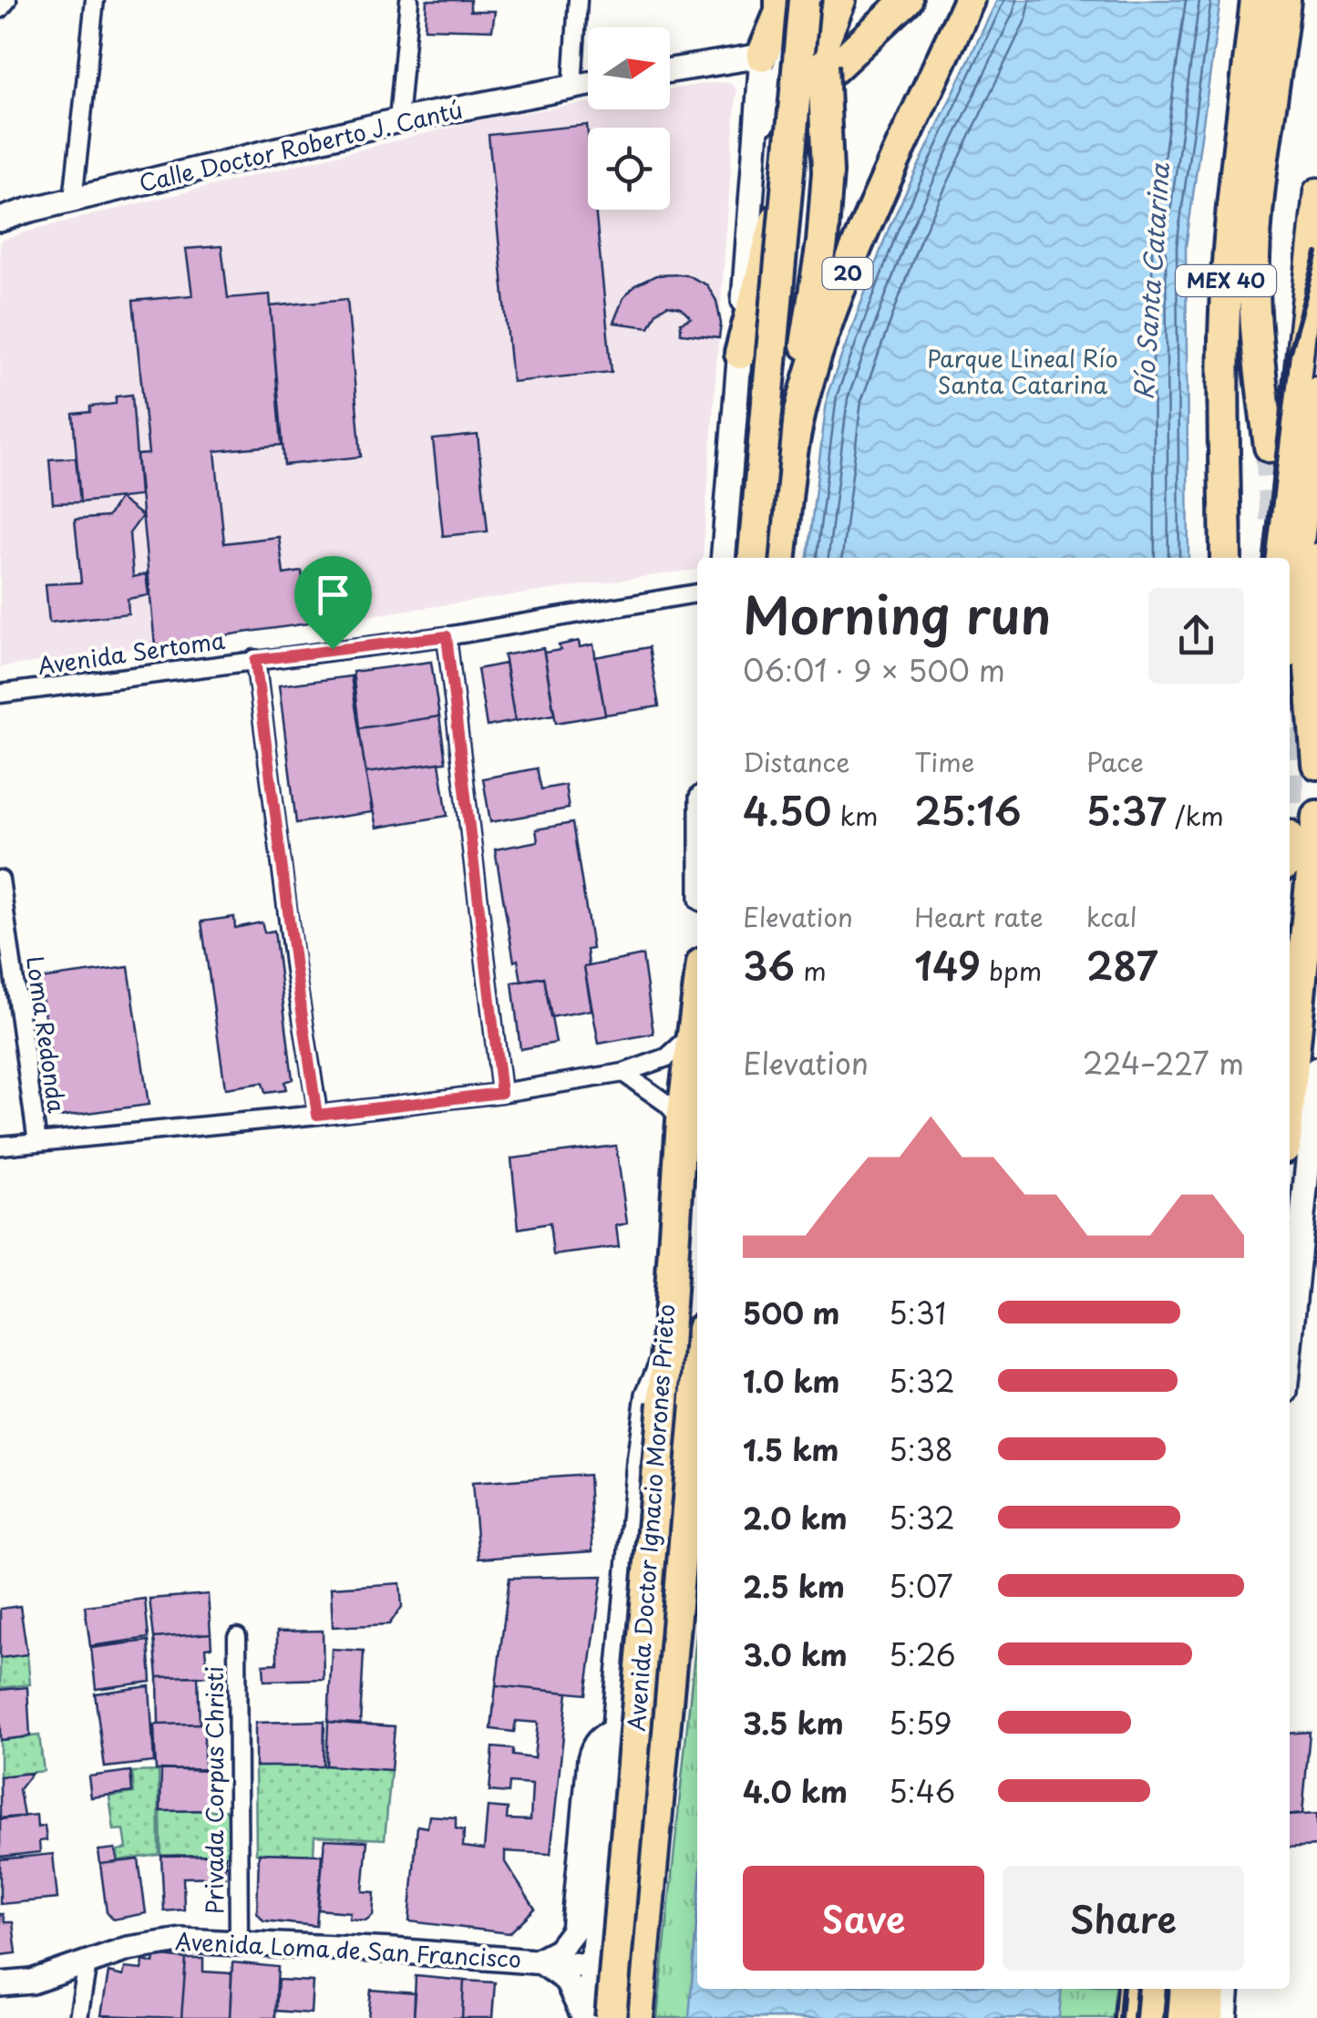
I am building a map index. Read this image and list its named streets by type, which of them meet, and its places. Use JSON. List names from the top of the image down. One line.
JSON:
{"streets":{"highway":["20","MEX 40","Avenida Doctor Ignacio Morones Prieto"],"street":["Calle Doctor Roberto J. Cantú","Avenida Sertoma","Loma Redonda","Privada Corpus Christi","Avenida Loma de San Francisco"]},"crossings":[["Privada Corpus Christi","Avenida Loma de San Francisco"]],"water":["Río Santa Catarina"],"parks":["Parque Lineal Río Santa Catarina"],"north":"right","page":{"heading":["Morning run","06:01 · 9 × 500 m"],"stats":[["Distance","4.50 km"],["Time","25:16"],["Pace","5:37 /km"],["Elevation","36 m"],["Heart rate","149 bpm"],["kcal","287"]],"chart":["Elevation","224–227 m"],"list":[{"name":"500 m","note":"5:31"},{"name":"1.0 km","note":"5:32"},{"name":"1.5 km","note":"5:38"},{"name":"2.0 km","note":"5:32"},{"name":"2.5 km","note":"5:07"},{"name":"3.0 km","note":"5:26"},{"name":"3.5 km","note":"5:59"},{"name":"4.0 km","note":"5:46"}],"buttons":["Save","Share"]}}
